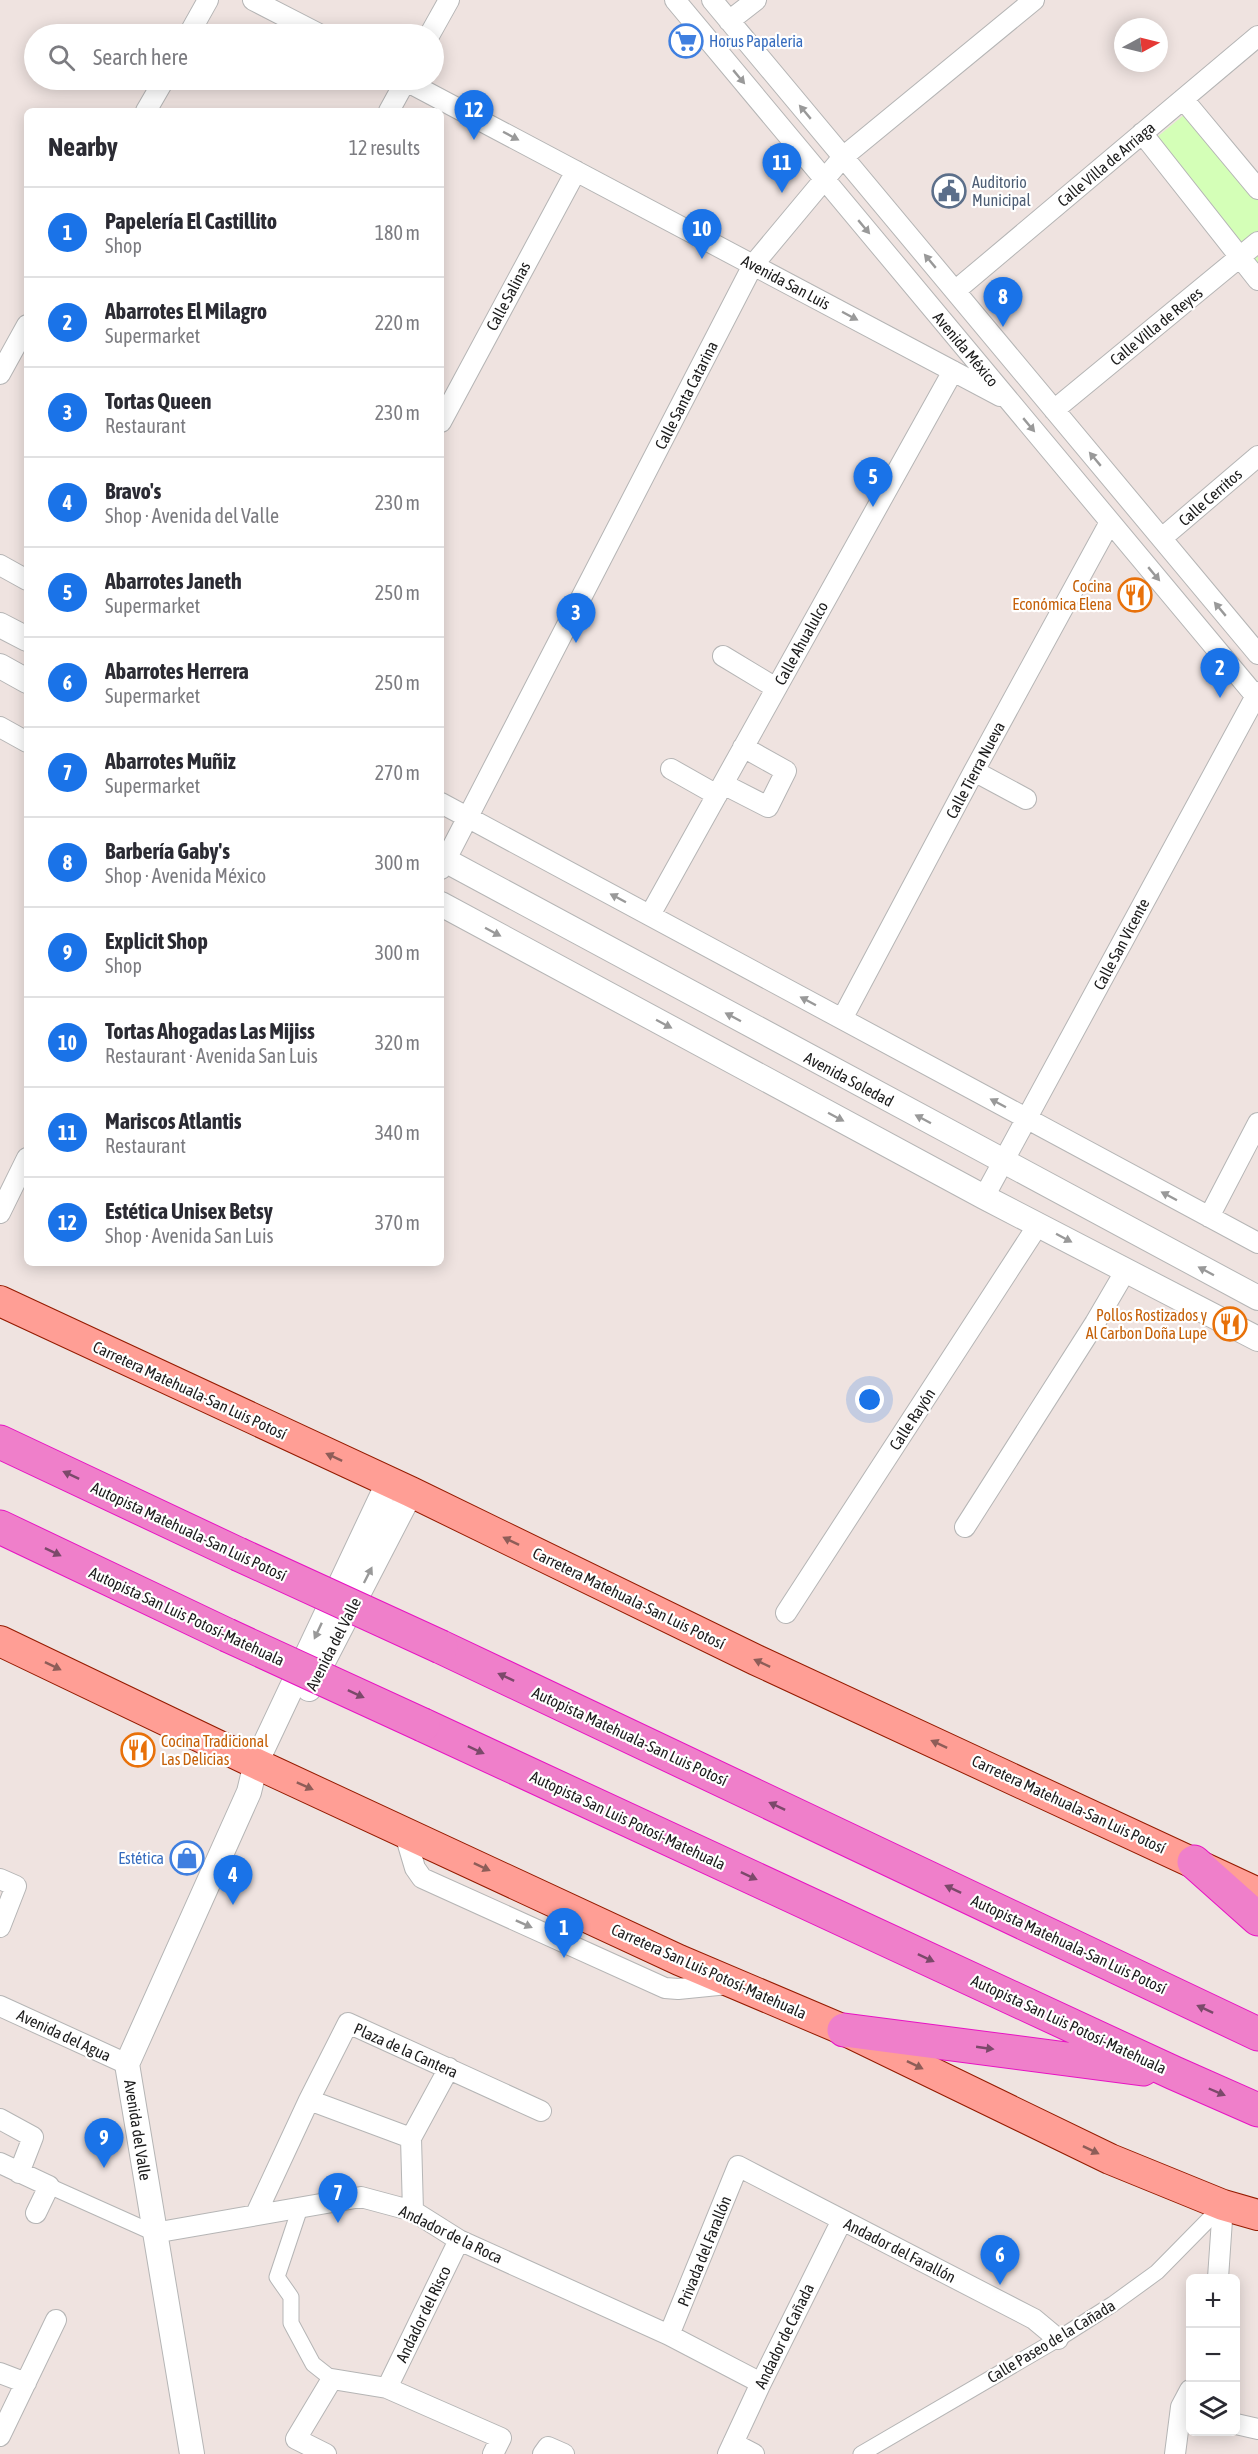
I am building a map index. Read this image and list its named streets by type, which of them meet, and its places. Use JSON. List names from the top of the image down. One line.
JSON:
{"streets":{"highway":["Autopista Matehuala-San Luis Potosí","Autopista San Luis Potosí-Matehuala"],"main road":["Carretera Matehuala-San Luis Potosí","Carretera San Luis Potosí-Matehuala"],"street":["Calle Villa de Arriaga","Avenida San Luis","Calle Salinas","Calle Villa de Reyes","Avenida México","Calle Santa Catarina","Calle Cerritos","Calle Ahualulco","Calle Tierra Nueva","Calle San Vicente","Avenida Soledad","Calle Rayón","Avenida del Valle","Avenida del Agua","Plaza de la Cantera","Andador de la Roca","Andador del Farallón","Privada del Farallón","Andador del Risco","Andador de Cañada","Calle Paseo de la Cañada"]},"crossings":[["Calle Villa de Arriaga","Avenida México"],["Avenida San Luis","Calle Salinas"],["Avenida San Luis","Avenida México"],["Avenida San Luis","Calle Santa Catarina"],["Avenida San Luis","Calle Ahualulco"],["Calle Villa de Reyes","Avenida México"],["Avenida México","Calle Santa Catarina"],["Avenida México","Calle Cerritos"],["Avenida México","Calle Tierra Nueva"],["Avenida México","Calle San Vicente"],["Calle San Vicente","Avenida Soledad"],["Carretera Matehuala-San Luis Potosí","Avenida del Valle"],["Avenida del Valle","Carretera San Luis Potosí-Matehuala"],["Avenida del Valle","Avenida del Agua"],["Avenida del Valle","Andador de la Roca"],["Carretera San Luis Potosí-Matehuala","Calle Paseo de la Cañada"],["Plaza de la Cantera","Andador de la Roca"],["Andador de la Roca","Privada del Farallón"],["Andador de la Roca","Andador del Risco"],["Andador de la Roca","Andador de Cañada"],["Andador del Farallón","Privada del Farallón"],["Andador del Farallón","Andador de Cañada"],["Andador del Farallón","Calle Paseo de la Cañada"]],"one_way":["Avenida San Luis","Carretera Matehuala-San Luis Potosí","Carretera San Luis Potosí-Matehuala"],"places":{"supermarket":["Horus Papaleria"],"public building":["Auditorio Municipal"],"restaurant":["Cocina Económica Elena","Pollos Rostizados y Al Carbon Doña Lupe","Cocina Tradicional Las Delicias"],"shop":["Estética"]},"north":"right","page":{"search":"Search here","pins":["12","11","10","8","5","3","2","4","1","9","7","6"],"heading":["Nearby","12 results"],"list":[{"mark":"1","name":"Papelería El Castillito","note":"Shop","value":"180 m"},{"mark":"2","name":"Abarrotes El Milagro","note":"Supermarket","value":"220 m"},{"mark":"3","name":"Tortas Queen","note":"Restaurant","value":"230 m"},{"mark":"4","name":"Bravo's","note":"Shop · Avenida del Valle","value":"230 m"},{"mark":"5","name":"Abarrotes Janeth","note":"Supermarket","value":"250 m"},{"mark":"6","name":"Abarrotes Herrera","note":"Supermarket","value":"250 m"},{"mark":"7","name":"Abarrotes Muñiz","note":"Supermarket","value":"270 m"},{"mark":"8","name":"Barbería Gaby's","note":"Shop · Avenida México","value":"300 m"},{"mark":"9","name":"Explicit Shop","note":"Shop","value":"300 m"},{"mark":"10","name":"Tortas Ahogadas Las Mijiss","note":"Restaurant · Avenida San Luis","value":"320 m"},{"mark":"11","name":"Mariscos Atlantis","note":"Restaurant","value":"340 m"},{"mark":"12","name":"Estética Unisex Betsy","note":"Shop · Avenida San Luis","value":"370 m"}],"map_buttons":["+","−"]}}
